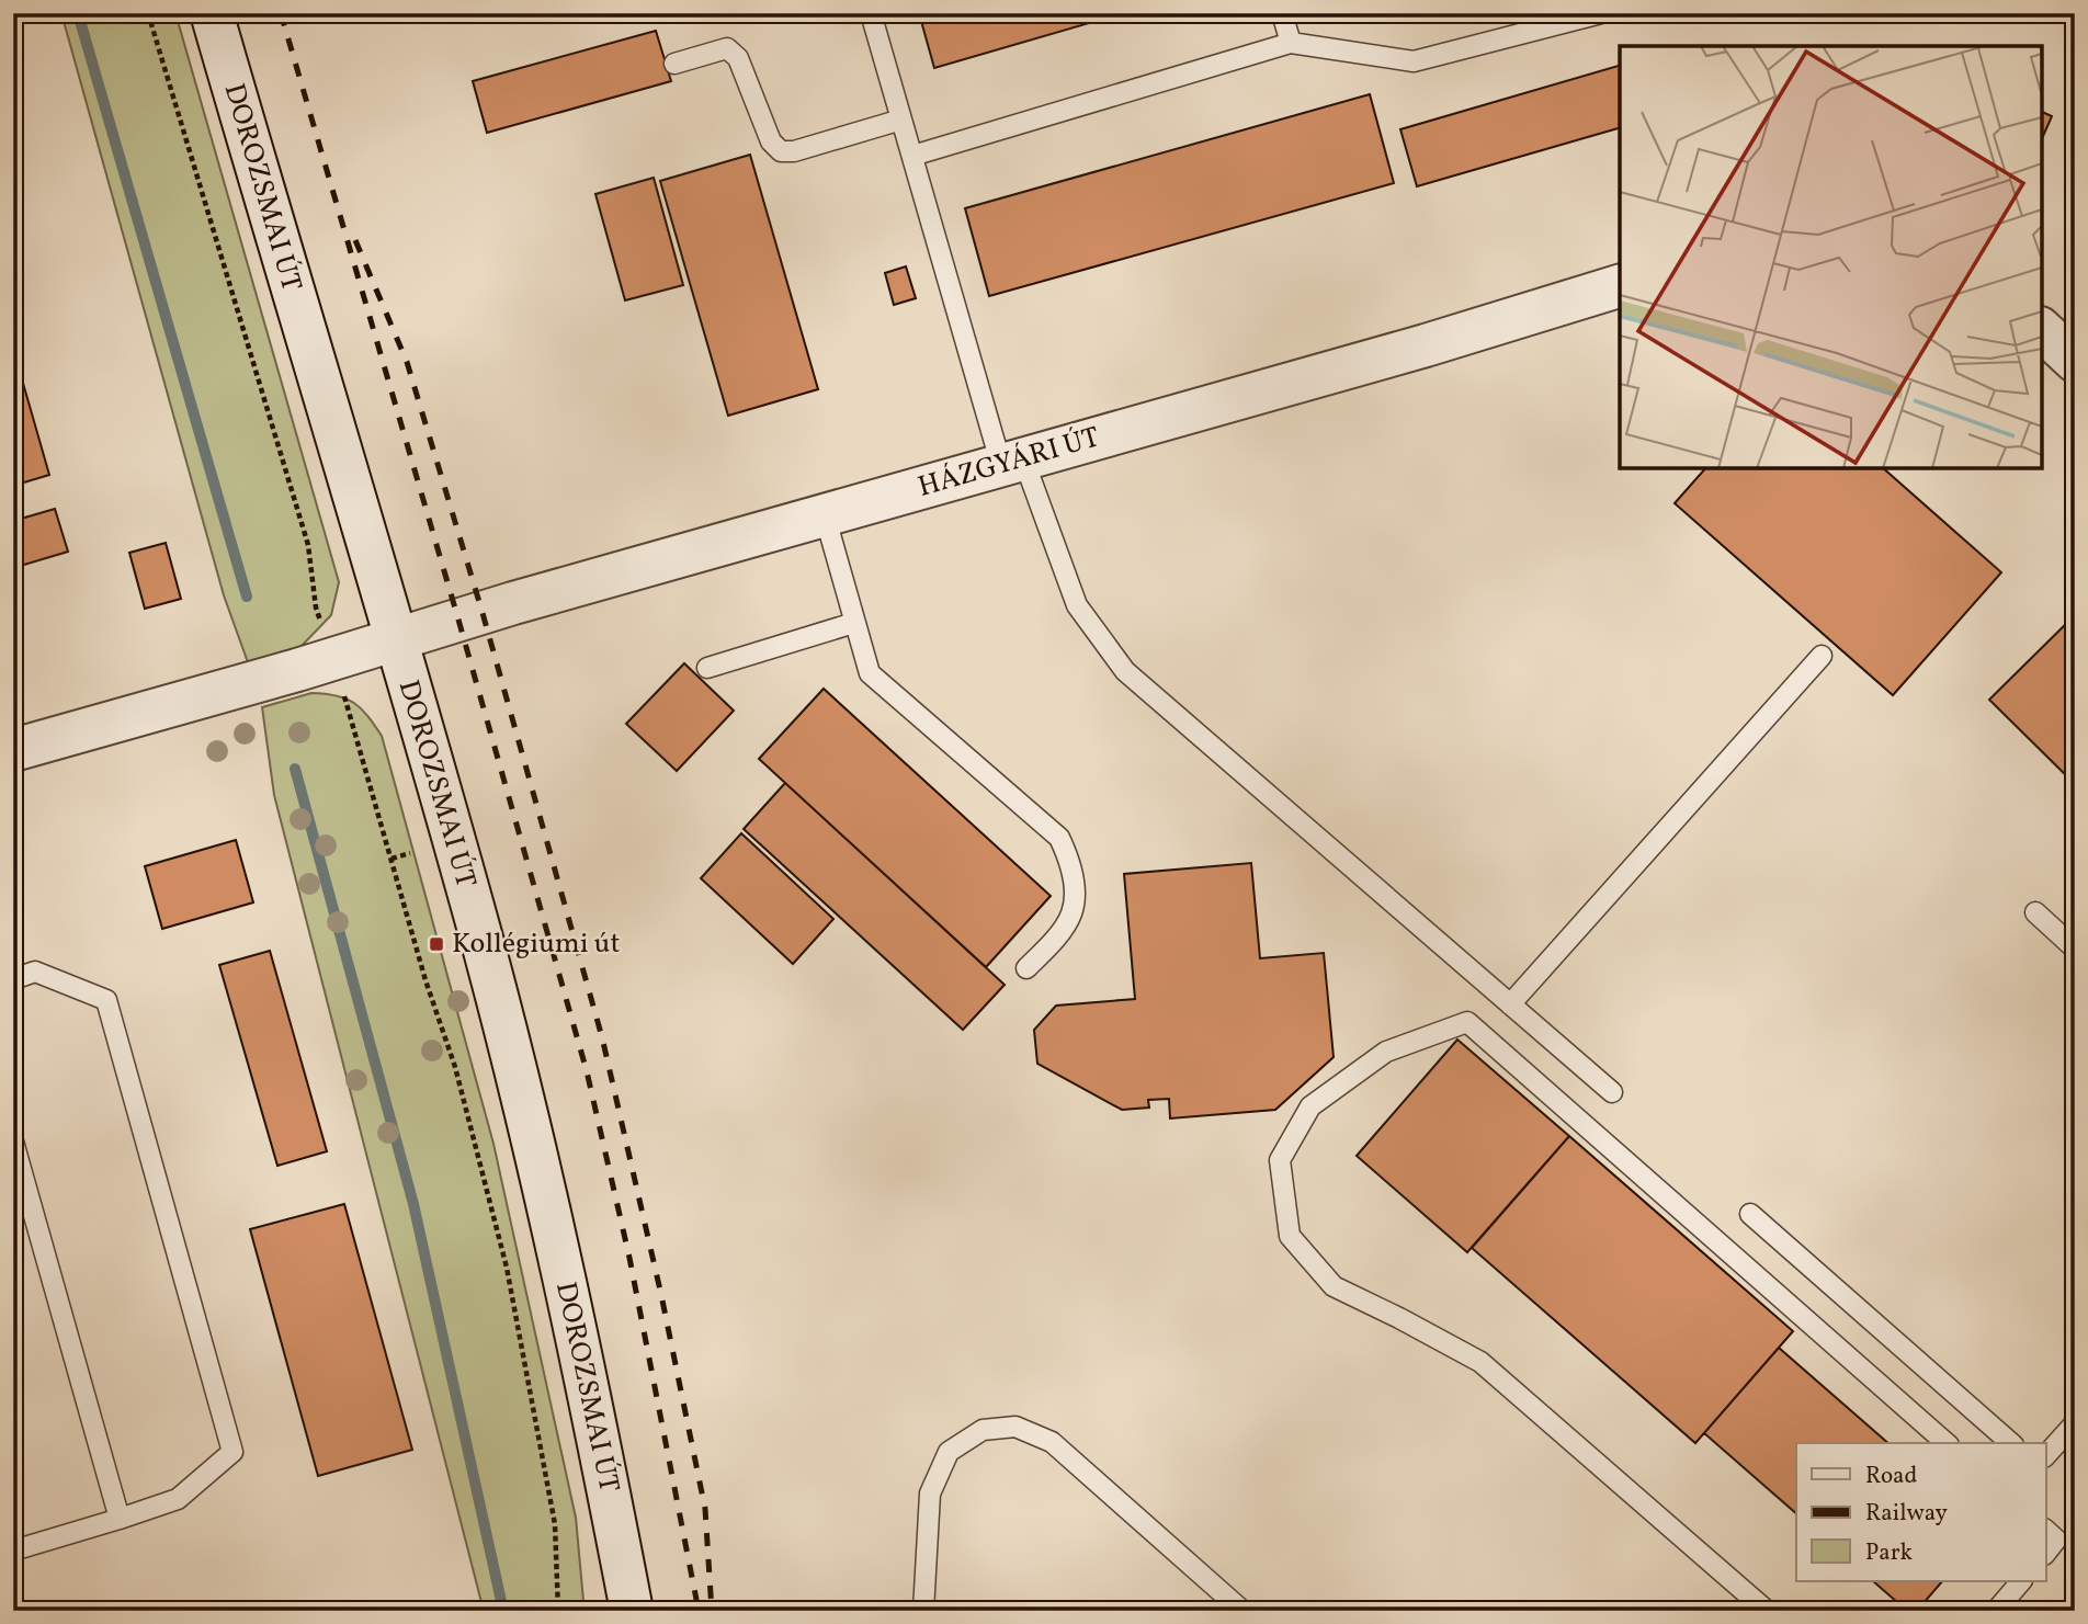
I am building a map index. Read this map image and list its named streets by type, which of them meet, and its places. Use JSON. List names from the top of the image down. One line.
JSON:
{"streets":{"street":["DOROZSMAI ÚT","HÁZGYÁRI ÚT"]},"crossings":[["DOROZSMAI ÚT","HÁZGYÁRI ÚT"]],"places":{"transit":["Kollégiumi út"]},"legend":["Road","Railway","Park"]}
